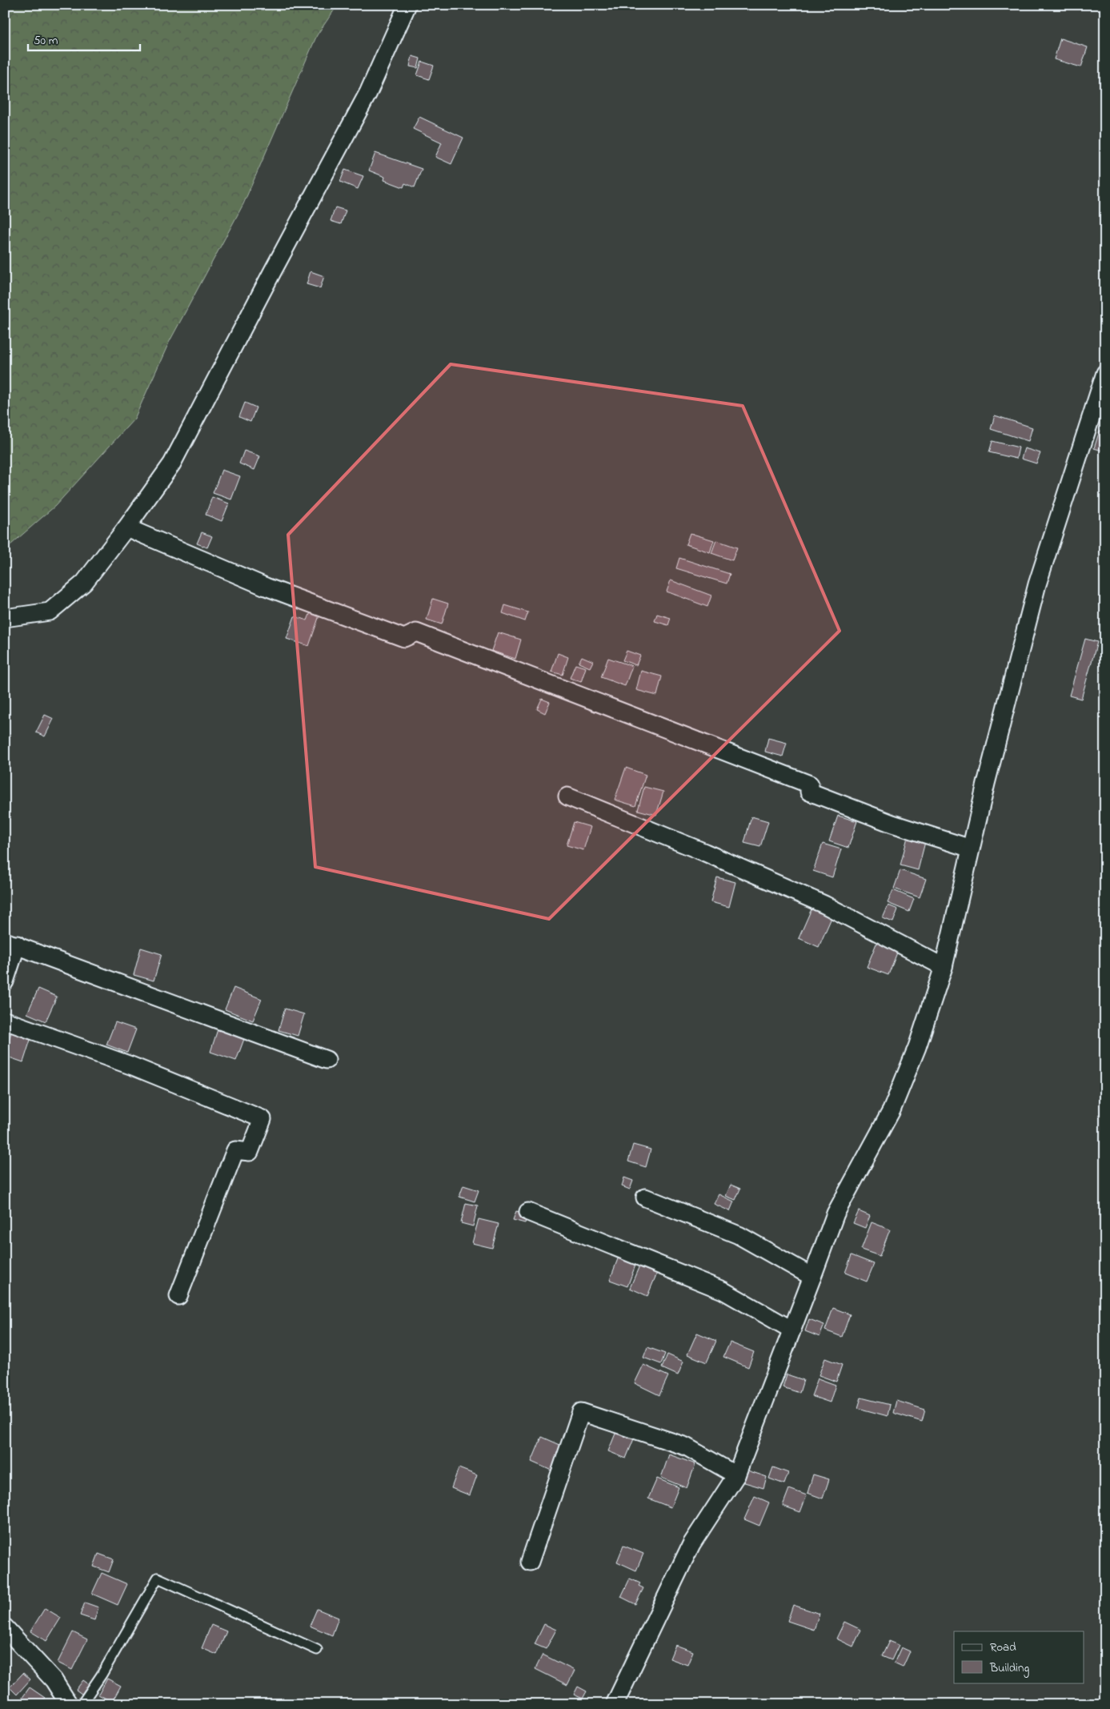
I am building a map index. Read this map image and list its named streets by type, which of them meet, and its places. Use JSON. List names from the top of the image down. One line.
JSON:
{"legend":["Road","Building"],"scale_bar":"50 m"}
